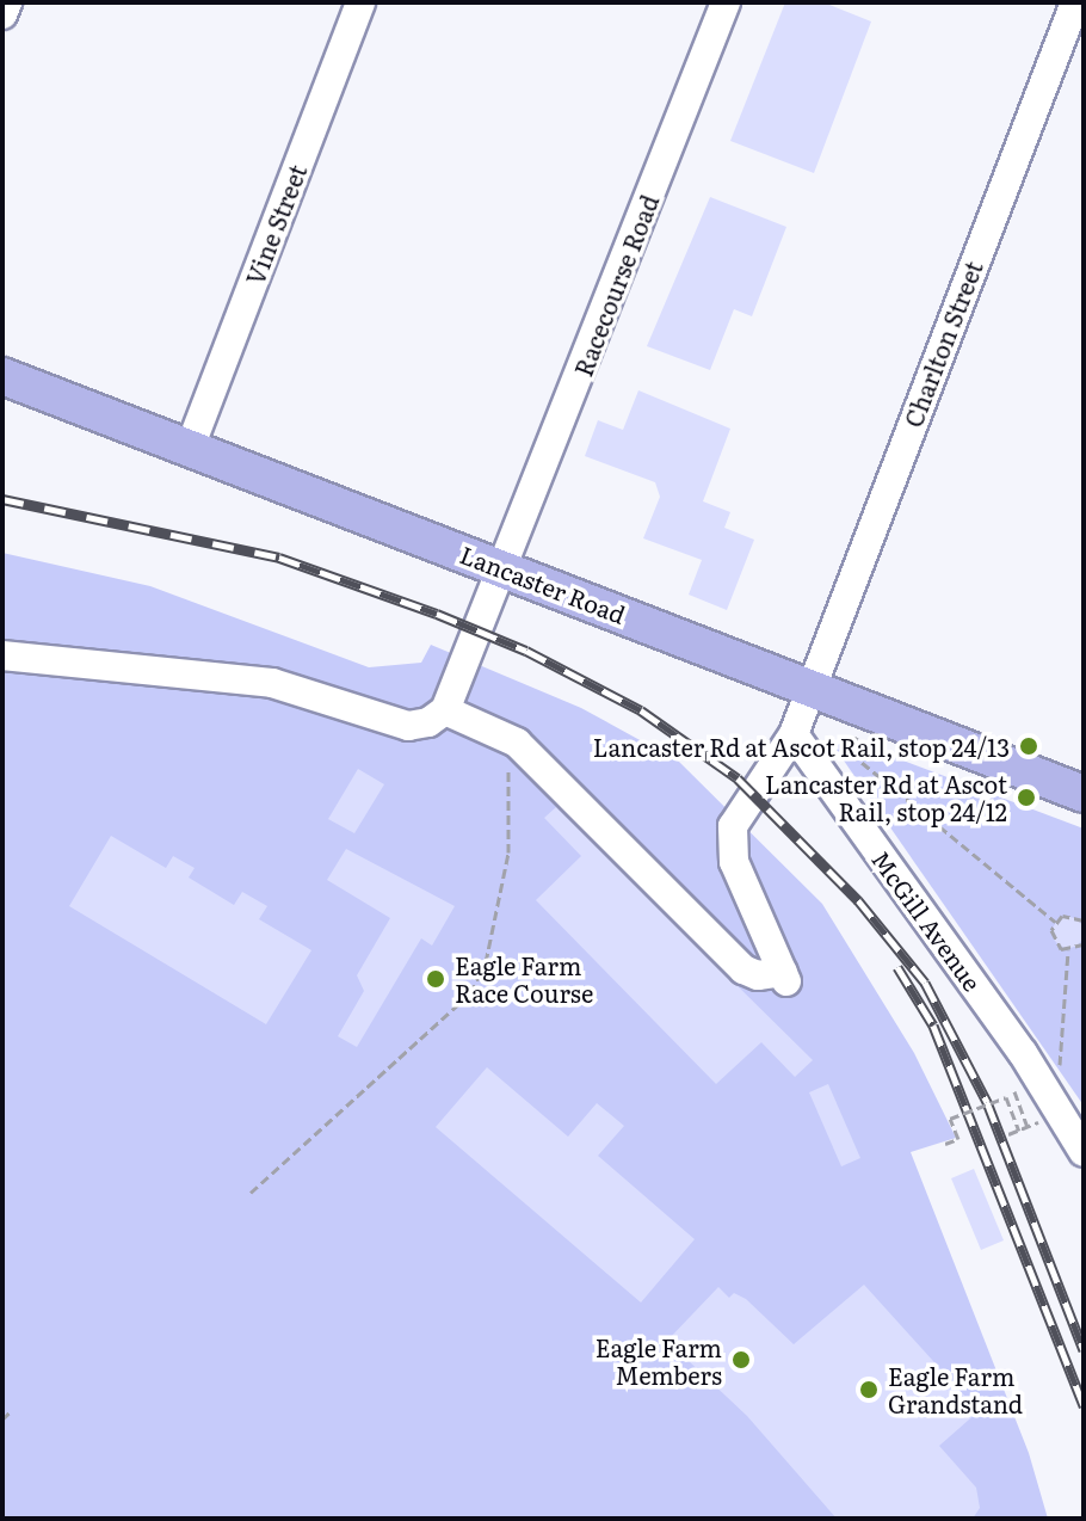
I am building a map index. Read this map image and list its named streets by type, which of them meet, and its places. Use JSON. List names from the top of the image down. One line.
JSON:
{"streets":{"main road":["Lancaster Road"],"street":["Vine Street","Racecourse Road","Charlton Street","McGill Avenue"]},"crossings":[["Vine Street","Lancaster Road"],["Racecourse Road","Lancaster Road"],["Charlton Street","Lancaster Road"]],"places":["Lancaster Rd at Ascot Rail, stop 24/13","Lancaster Rd at Ascot Rail, stop 24/12","Eagle Farm Race Course","Eagle Farm Members","Eagle Farm Grandstand"]}
